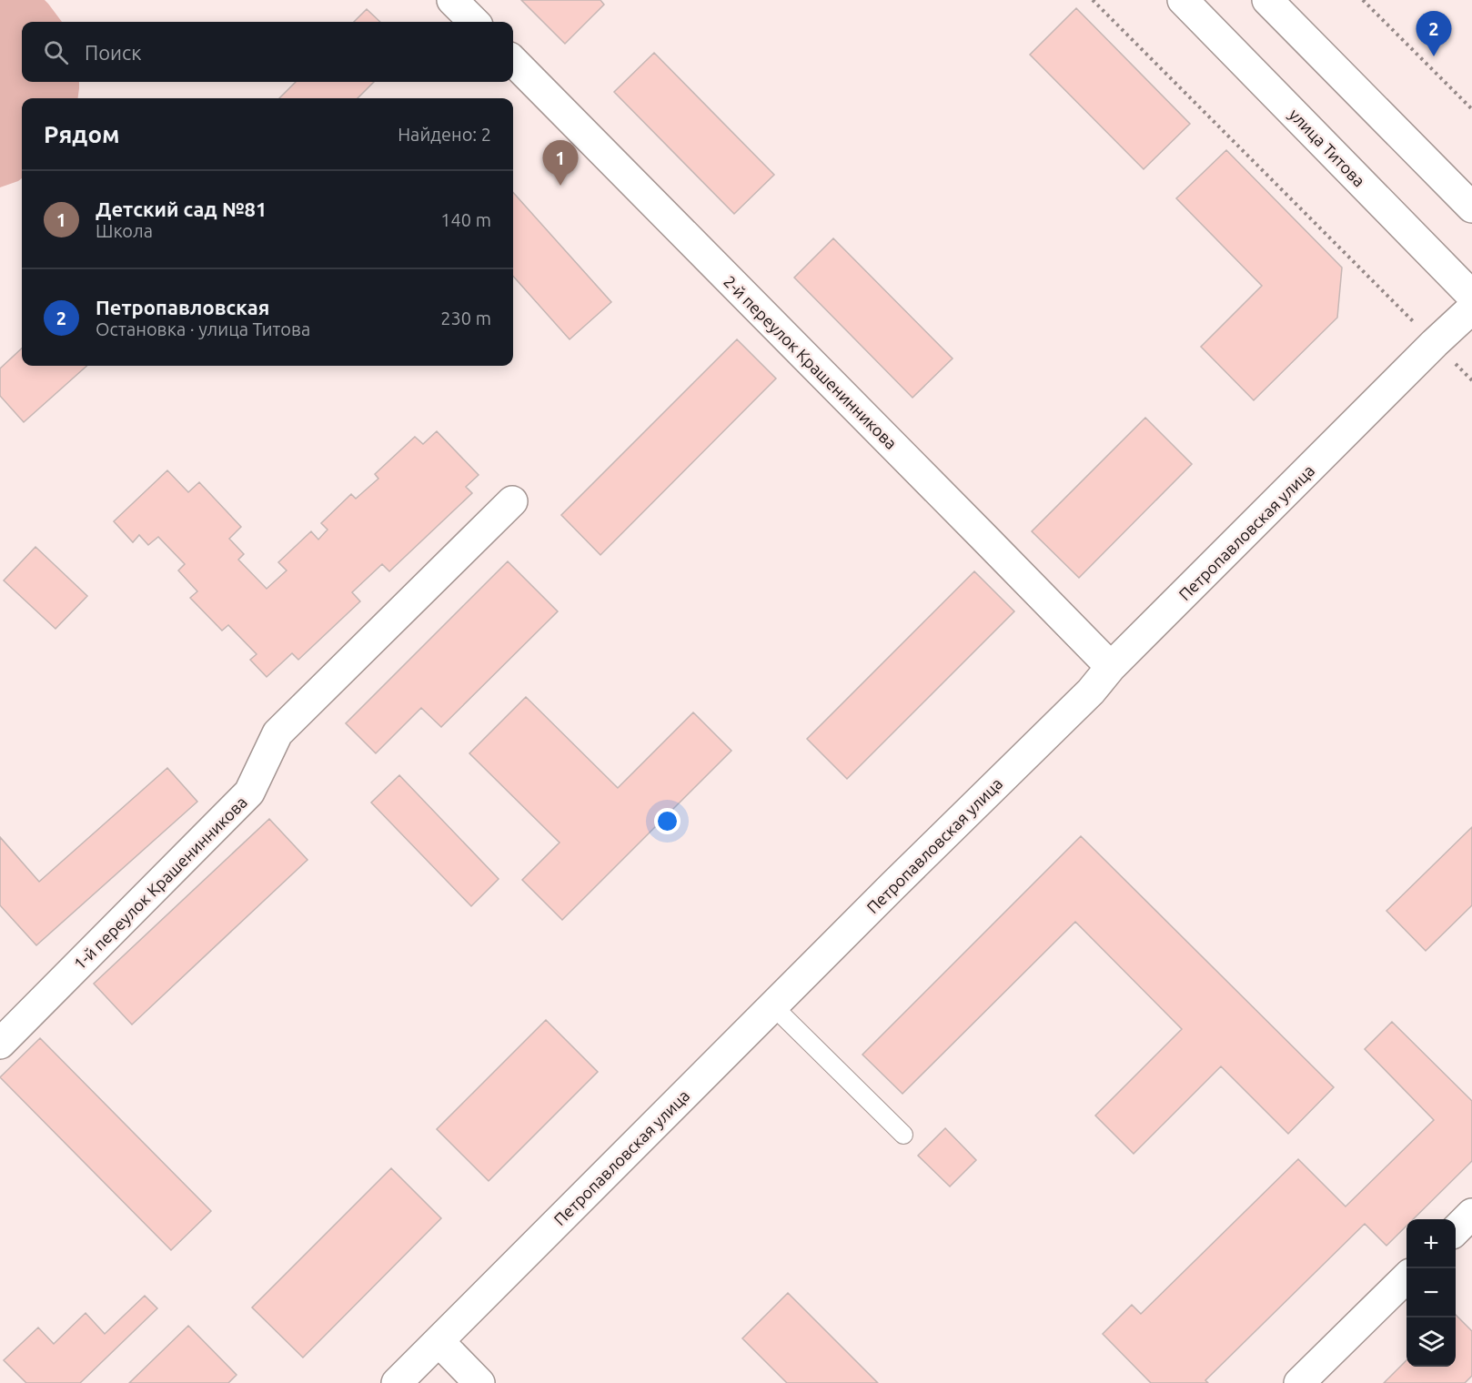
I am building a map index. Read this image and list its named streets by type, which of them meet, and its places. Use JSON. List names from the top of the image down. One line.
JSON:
{"streets":{"street":["улица Титова","2-й переулок Крашенинникова","Петропавловская улица","1-й переулок Крашенинникова"]},"crossings":[["2-й переулок Крашенинникова","Петропавловская улица"]],"page":{"pins":["2","1"],"search":"Поиск","heading":["Рядом","Найдено: 2"],"list":[{"mark":"1","name":"Детский сад №81","note":"Школа","value":"140 m"},{"mark":"2","name":"Петропавловская","note":"Остановка · улица Титова","value":"230 m"}],"map_buttons":["+","−"]}}
